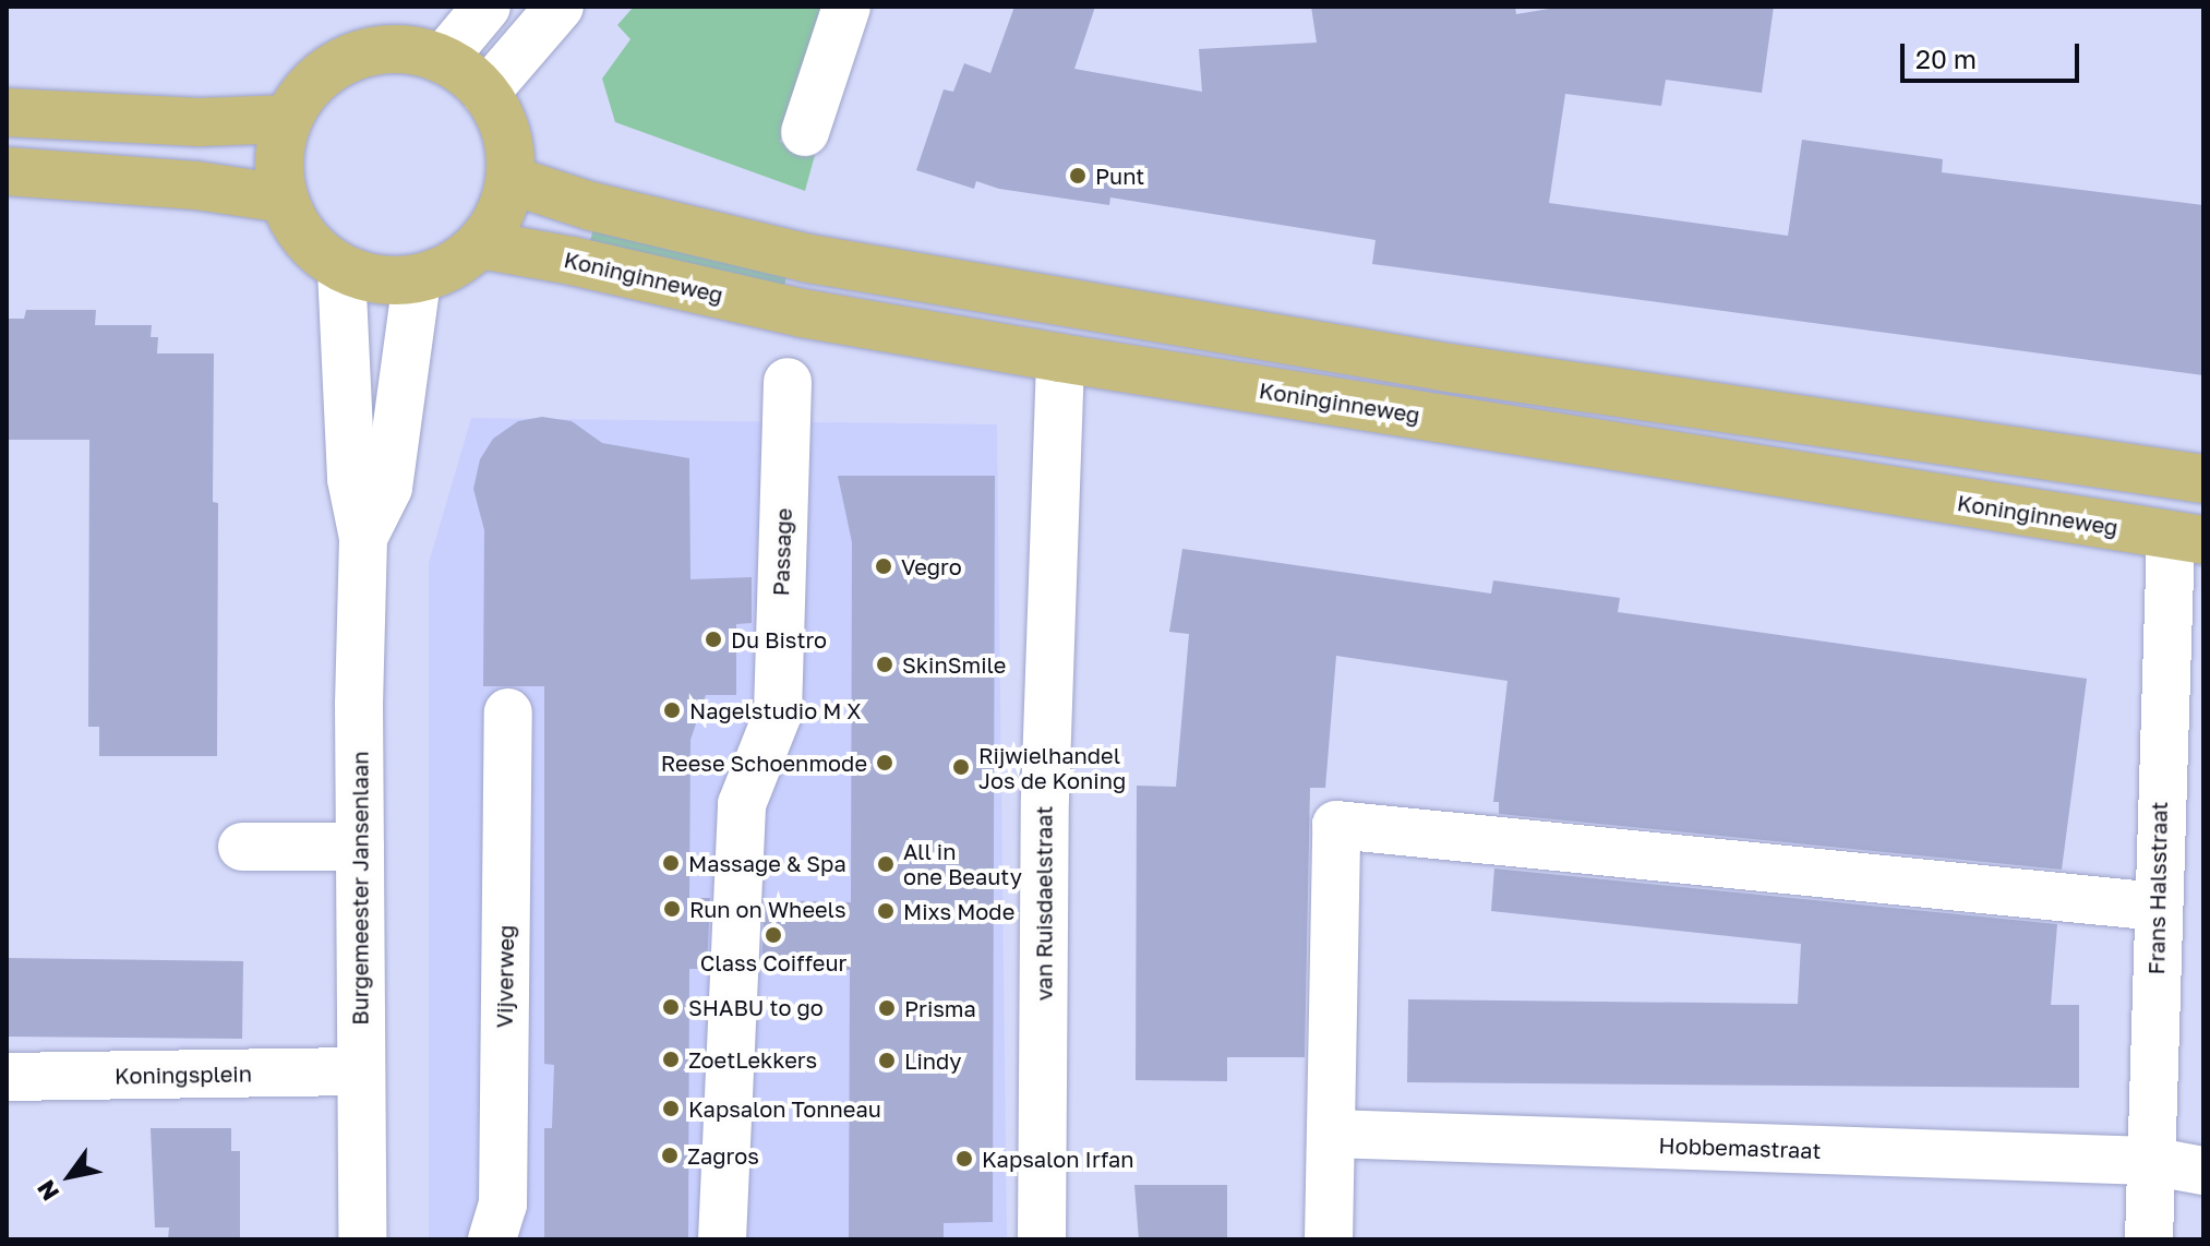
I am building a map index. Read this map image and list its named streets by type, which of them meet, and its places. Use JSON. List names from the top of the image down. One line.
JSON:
{"streets":{"main road":["Koninginneweg"],"street":["Passage","Burgemeester Jansenlaan","Frans Halsstraat","van Ruisdaelstraat","Vijverweg","Koningsplein","Hobbemastraat"]},"crossings":[["Koninginneweg","Burgemeester Jansenlaan"],["Koninginneweg","Frans Halsstraat"],["Koninginneweg","van Ruisdaelstraat"],["Burgemeester Jansenlaan","Koningsplein"],["Frans Halsstraat","Hobbemastraat"]],"places":["Punt","Vegro","Du Bistro","SkinSmile","Nagelstudio M X","Reese Schoenmode","Rijwielhandel Jos de Koning","Massage & Spa","All in one Beauty","Run on Wheels","Mixs Mode","Class Coiffeur","SHABU to go","Prisma","ZoetLekkers","Lindy","Kapsalon Tonneau","Zagros","Kapsalon Irfan"],"scale_bar":"20 m","north":"bottom left"}
